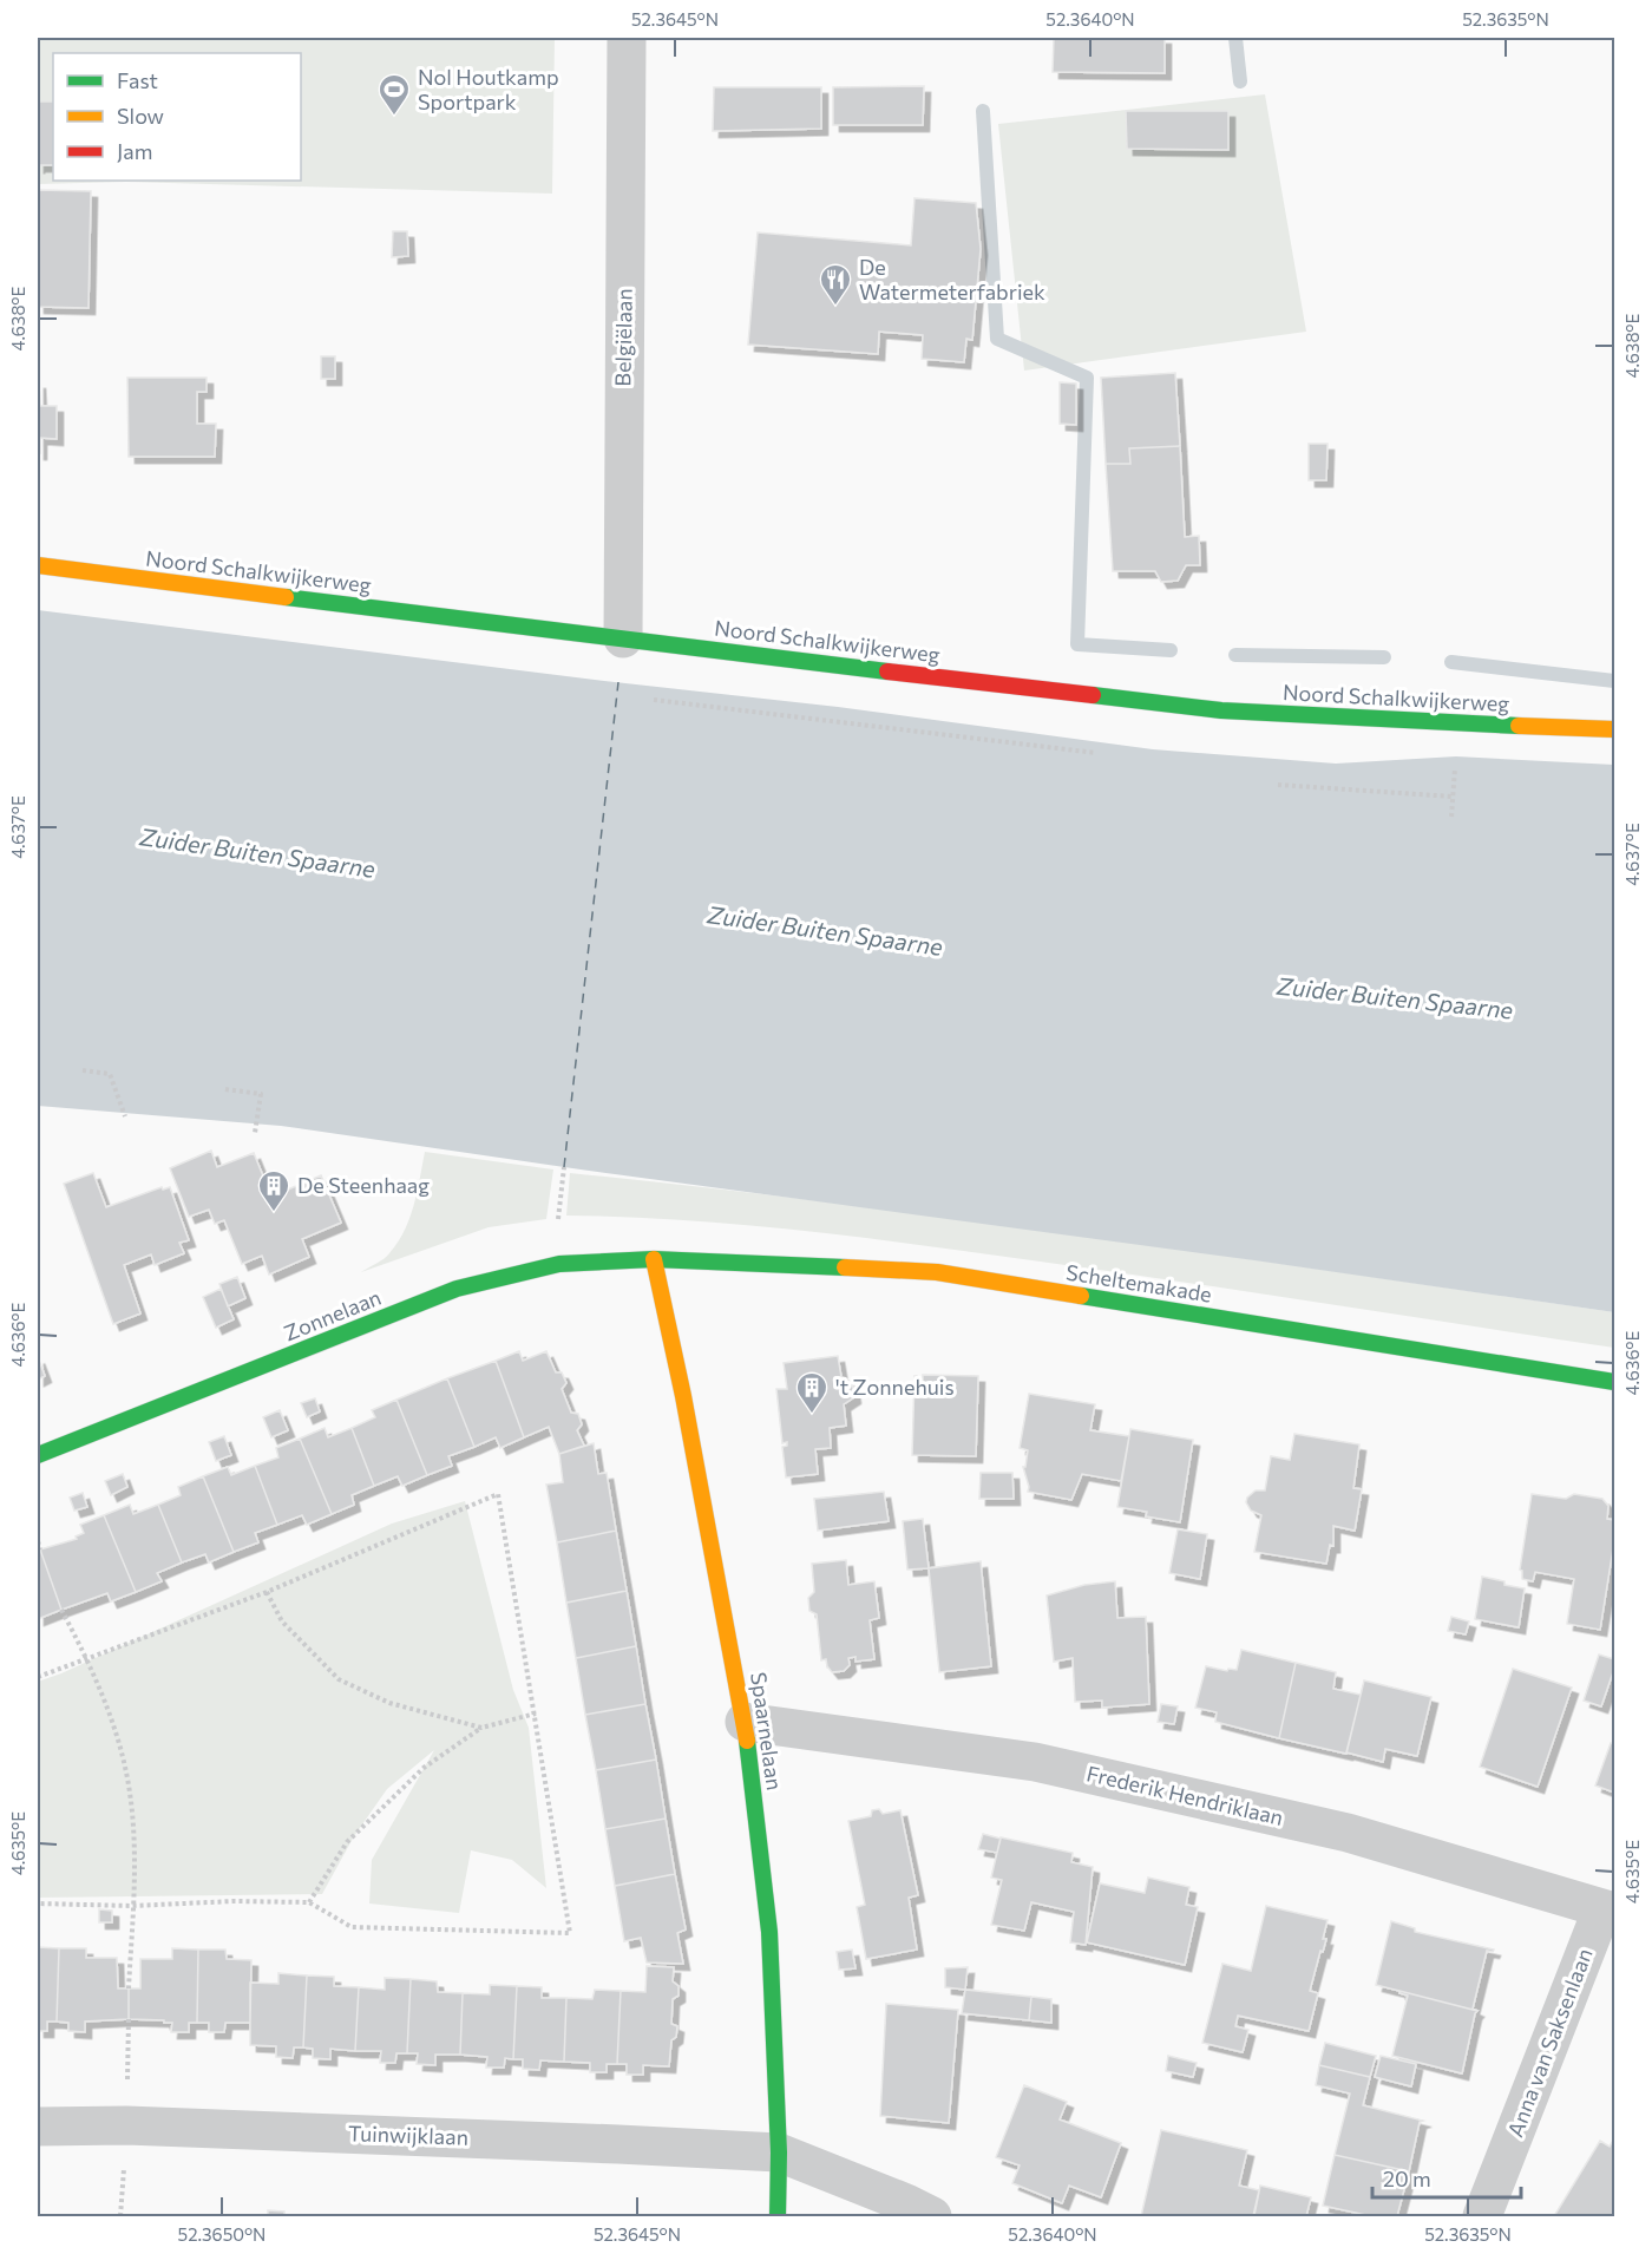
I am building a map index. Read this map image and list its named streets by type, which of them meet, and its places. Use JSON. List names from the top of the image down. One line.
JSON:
{"streets":{"street":["Belgiëlaan","Noord Schalkwijkerweg","Scheltemakade","Zonnelaan","Spaarnelaan","Frederik Hendriklaan","Anna van Saksenlaan","Tuinwijklaan"]},"crossings":[["Belgiëlaan","Noord Schalkwijkerweg"],["Scheltemakade","Zonnelaan"],["Scheltemakade","Spaarnelaan"],["Zonnelaan","Spaarnelaan"],["Spaarnelaan","Frederik Hendriklaan"],["Spaarnelaan","Tuinwijklaan"],["Frederik Hendriklaan","Anna van Saksenlaan"]],"water":["Zuider Buiten Spaarne"],"places":{"sports":["Nol Houtkamp Sportpark"],"restaurant":["De Watermeterfabriek"],"building":["De Steenhaag","'t Zonnehuis"]},"legend":["Fast","Slow","Jam"],"scale_bar":"20 m","coordinates":["52.3645°N","52.3640°N","52.3635°N","4.638°E","4.637°E","4.636°E","4.635°E","52.3650°N"]}
